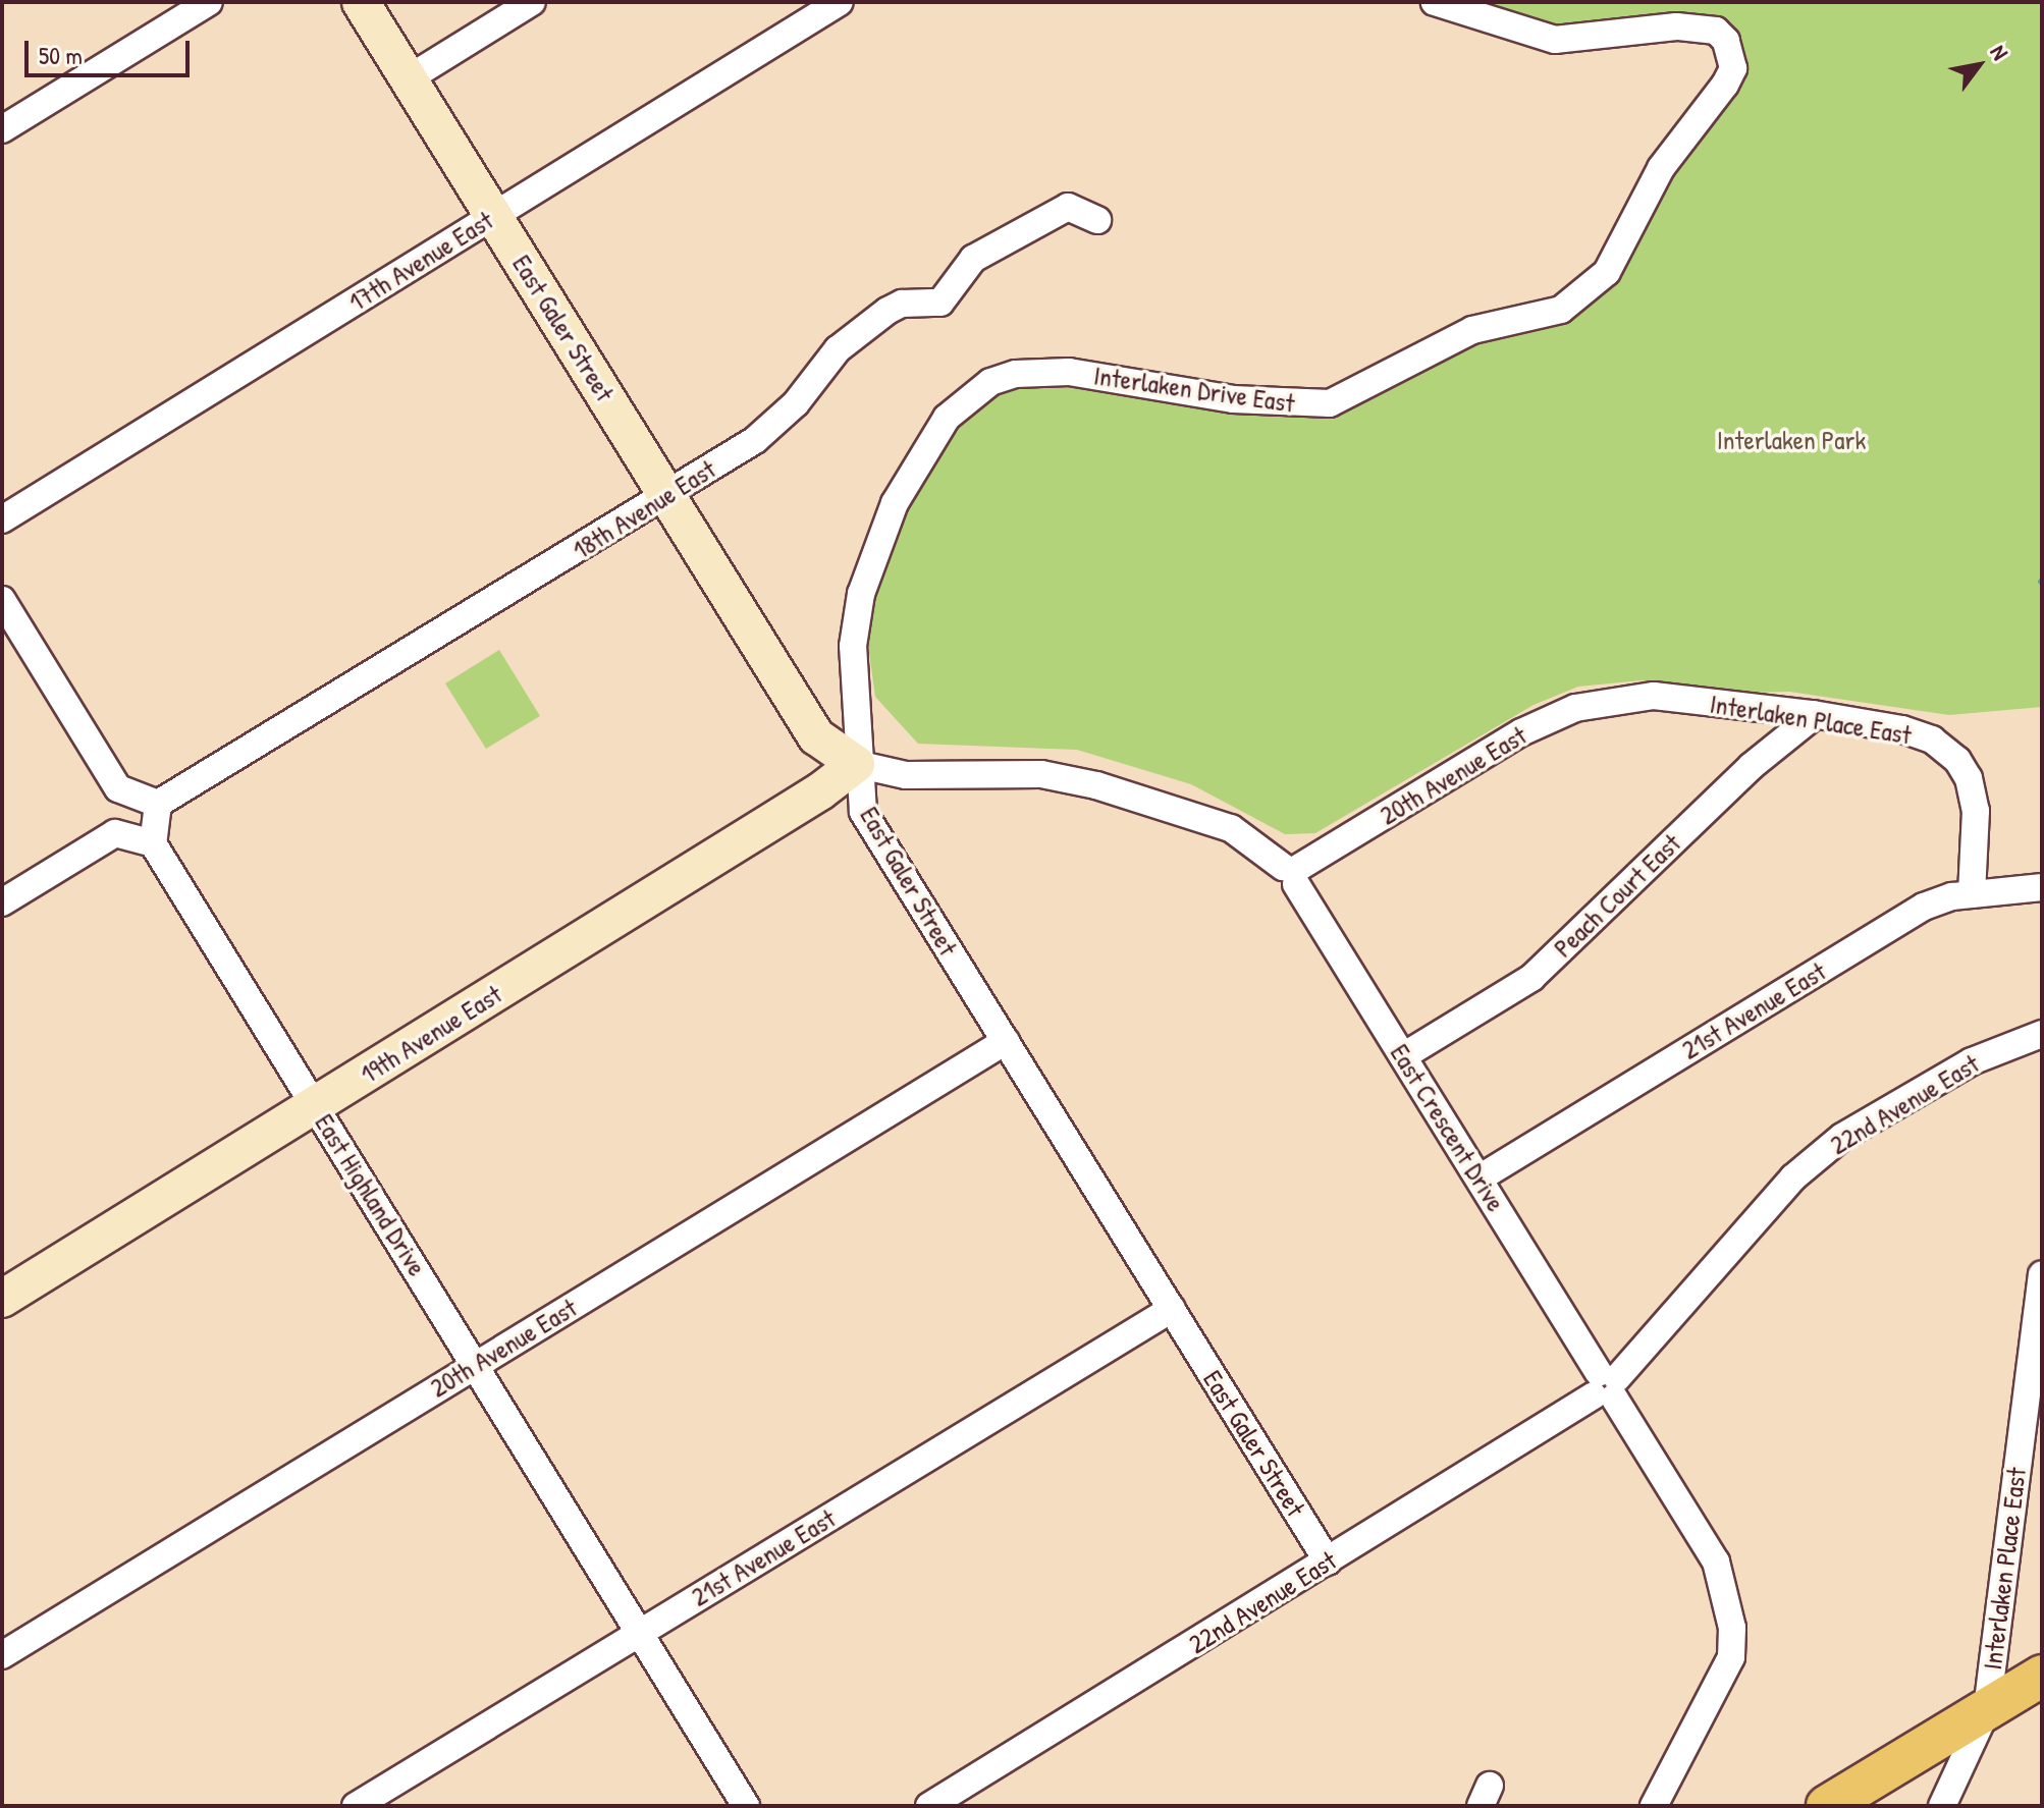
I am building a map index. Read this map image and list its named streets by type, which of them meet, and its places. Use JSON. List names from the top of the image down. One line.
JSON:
{"streets":{"street":["17th Avenue East","East Galer Street","Interlaken Drive East","18th Avenue East","Interlaken Place East","20th Avenue East","Peach Court East","21st Avenue East","19th Avenue East","22nd Avenue East","East Crescent Drive","East Highland Drive"]},"crossings":[["17th Avenue East","East Galer Street"],["East Galer Street","Interlaken Drive East"],["East Galer Street","18th Avenue East"],["East Galer Street","20th Avenue East"],["East Galer Street","21st Avenue East"],["East Galer Street","19th Avenue East"],["East Galer Street","22nd Avenue East"],["East Galer Street","East Crescent Drive"],["Interlaken Drive East","19th Avenue East"],["Interlaken Drive East","East Crescent Drive"],["Interlaken Place East","20th Avenue East"],["Interlaken Place East","Peach Court East"],["Interlaken Place East","21st Avenue East"],["20th Avenue East","East Crescent Drive"],["20th Avenue East","East Highland Drive"],["Peach Court East","East Crescent Drive"],["21st Avenue East","East Crescent Drive"],["21st Avenue East","East Highland Drive"],["19th Avenue East","East Crescent Drive"],["19th Avenue East","East Highland Drive"],["22nd Avenue East","East Crescent Drive"]],"parks":["Interlaken Park"],"scale_bar":"50 m","north":"top right"}
